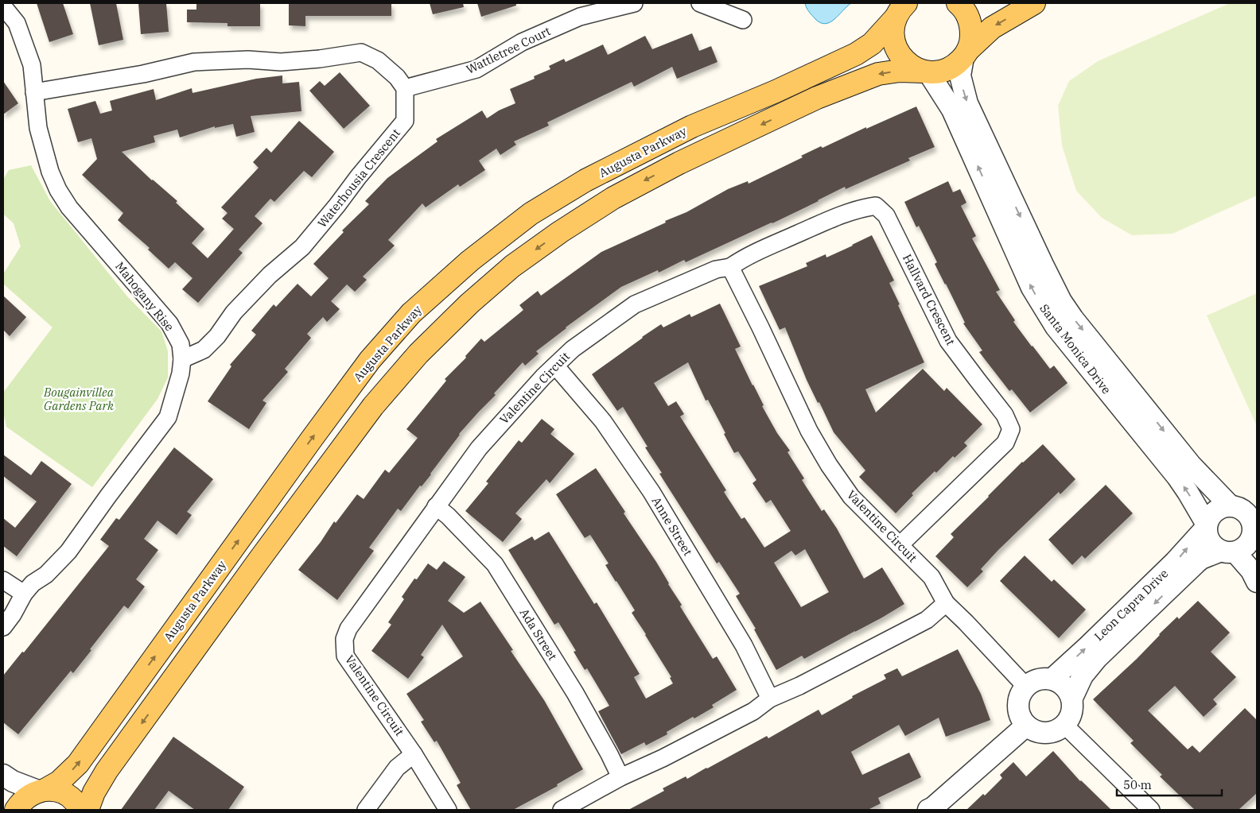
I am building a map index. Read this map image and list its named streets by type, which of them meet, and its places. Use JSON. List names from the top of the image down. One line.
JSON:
{"streets":{"main road":["Augusta Parkway"],"street":["Wattletree Court","Waterhousia Crescent","Mahogany Rise","Hallvard Crescent","Santa Monica Drive","Valentine Circuit","Anne Street","Leon Capra Drive","Ada Street"]},"crossings":[["Wattletree Court","Waterhousia Crescent"],["Waterhousia Crescent","Mahogany Rise"],["Hallvard Crescent","Valentine Circuit"],["Santa Monica Drive","Leon Capra Drive"],["Valentine Circuit","Anne Street"],["Valentine Circuit","Leon Capra Drive"],["Valentine Circuit","Ada Street"]],"parks":["Bougainvillea Gardens Park"],"scale_bar":"50 m"}
